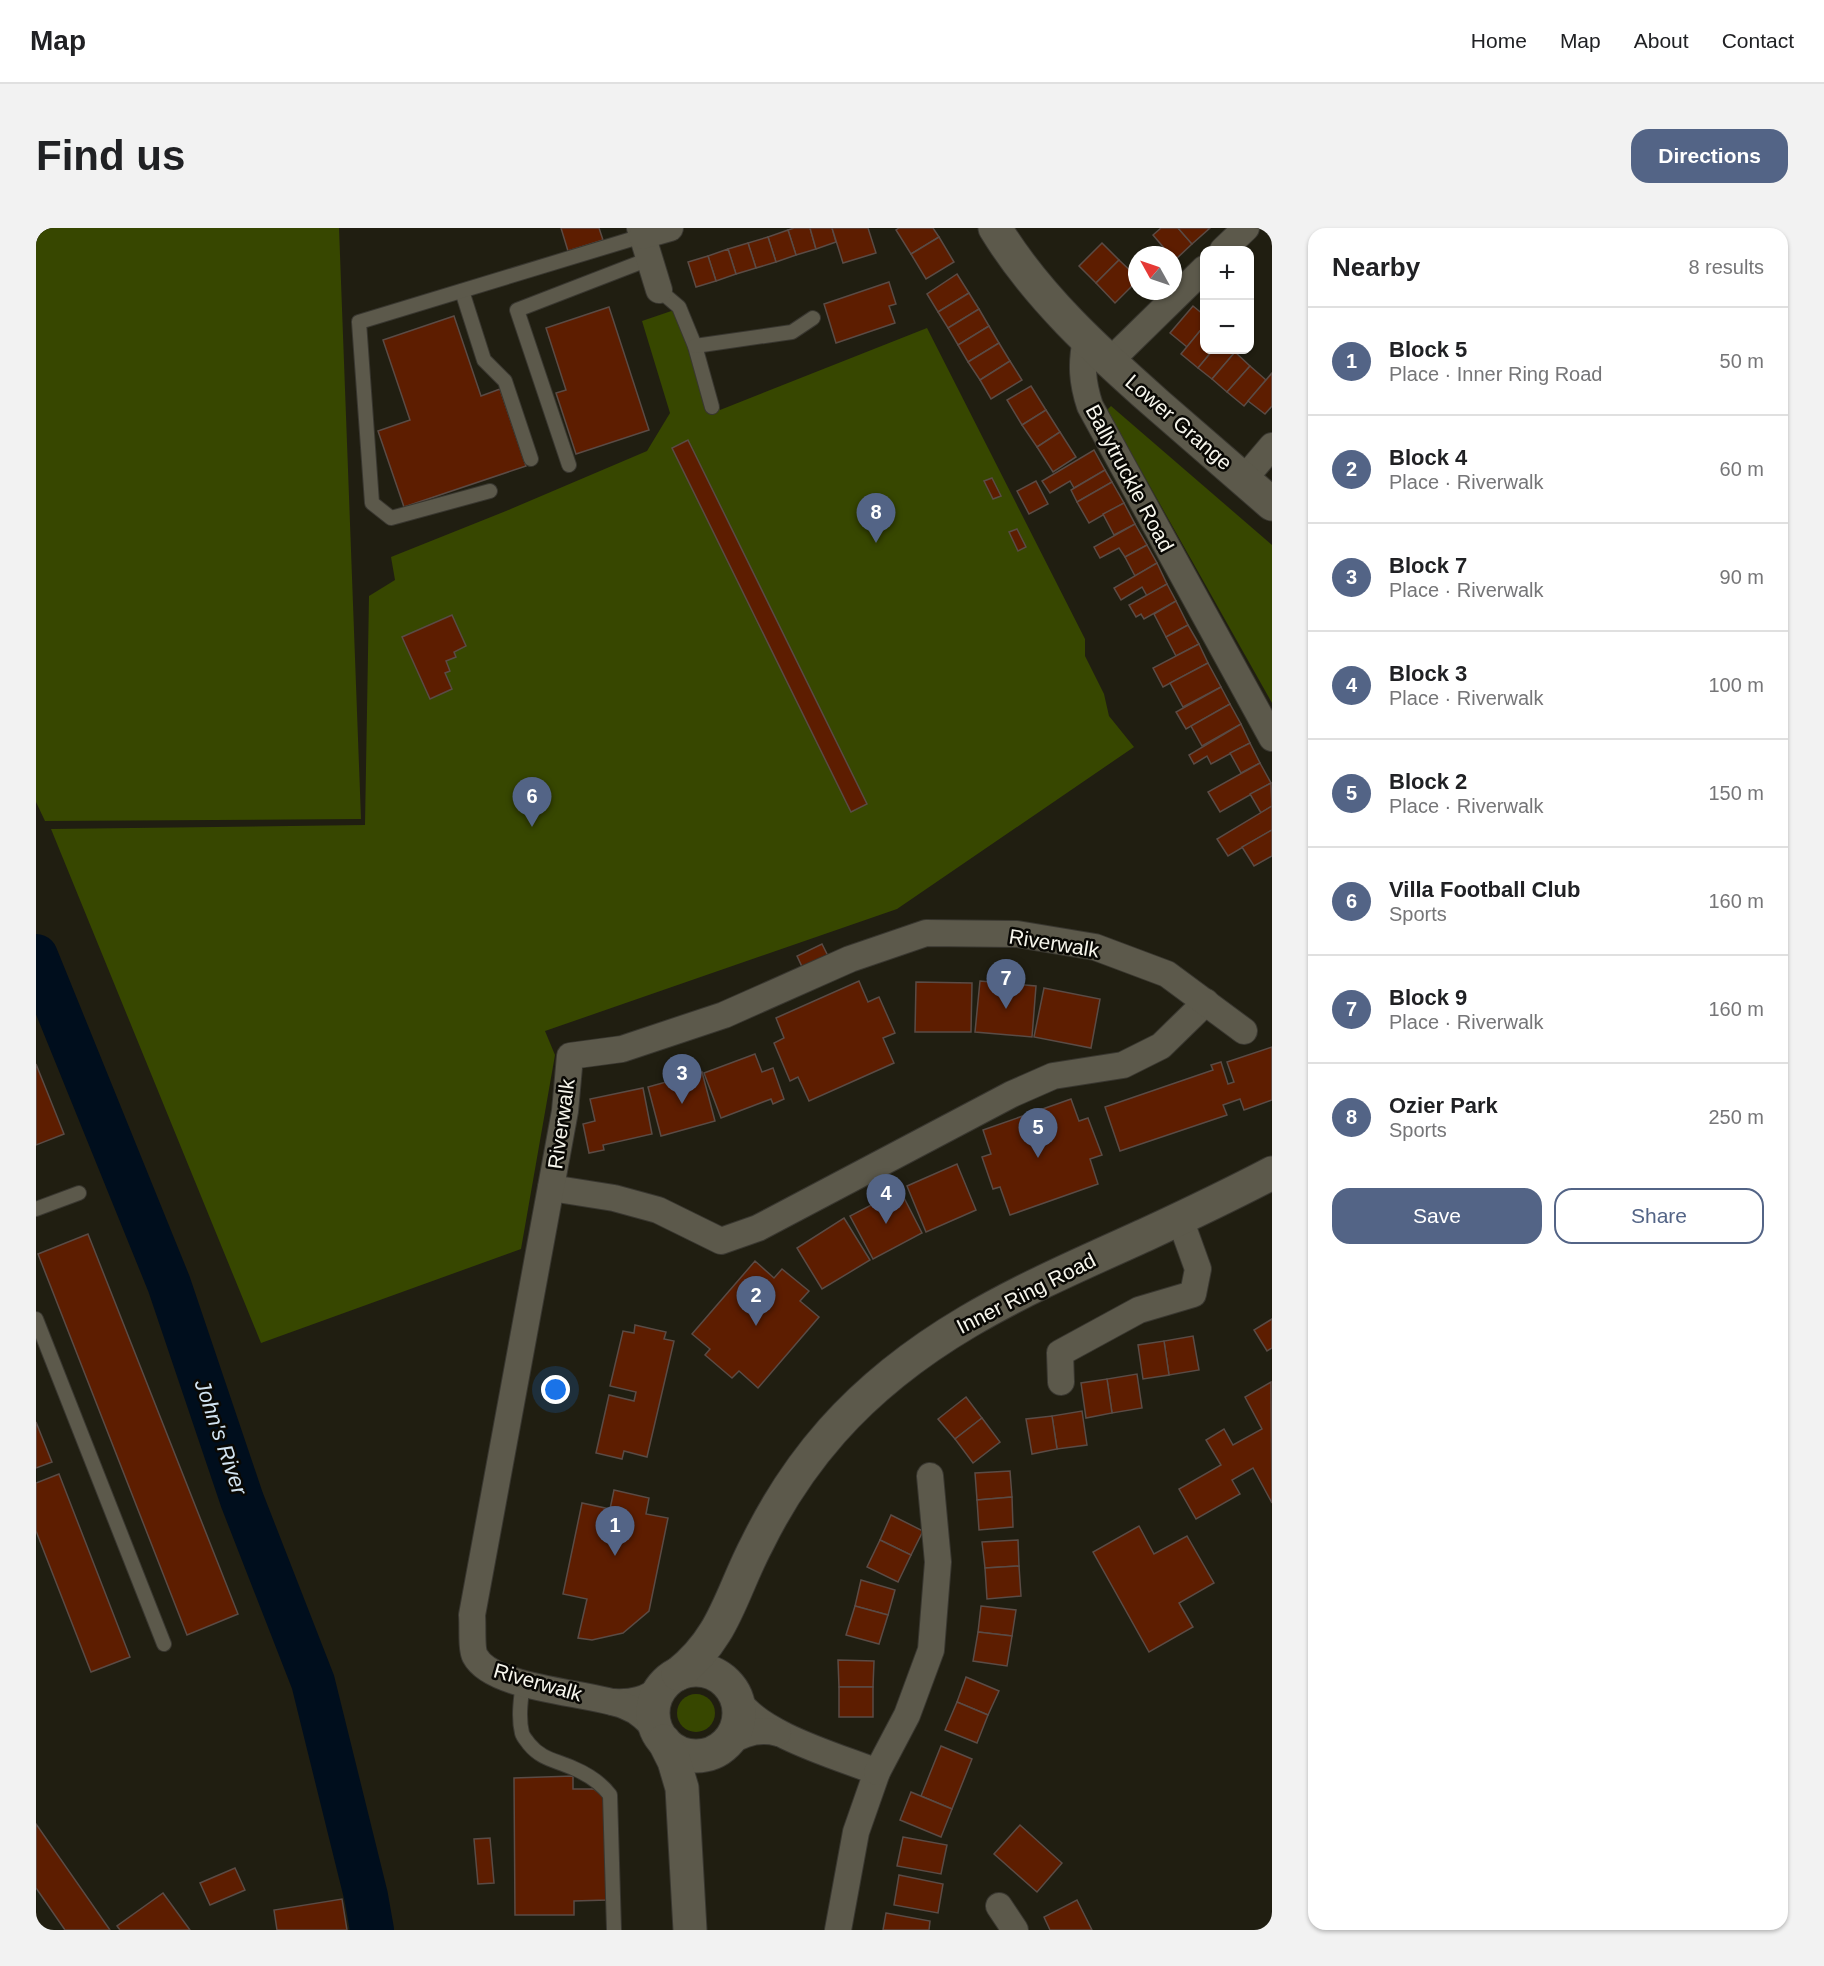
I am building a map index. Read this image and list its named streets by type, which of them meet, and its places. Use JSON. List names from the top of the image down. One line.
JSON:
{"streets":{"main road":["Lower Grange","Inner Ring Road"],"street":["Ballytruckle Road","Riverwalk"]},"crossings":[["Lower Grange","Ballytruckle Road"]],"water":["John's River"],"north":"top left","page":{"header":"Map","nav":["Home","Map","About","Contact"],"buttons":["Directions",["Save","Share"]],"title":"Find us","heading":["Nearby","8 results"],"map_buttons":["+","−"],"list":[{"mark":"1","name":"Block 5","note":"Place · Inner Ring Road","value":"50 m"},{"mark":"2","name":"Block 4","note":"Place · Riverwalk","value":"60 m"},{"mark":"3","name":"Block 7","note":"Place · Riverwalk","value":"90 m"},{"mark":"4","name":"Block 3","note":"Place · Riverwalk","value":"100 m"},{"mark":"5","name":"Block 2","note":"Place · Riverwalk","value":"150 m"},{"mark":"6","name":"Villa Football Club","note":"Sports","value":"160 m"},{"mark":"7","name":"Block 9","note":"Place · Riverwalk","value":"160 m"},{"mark":"8","name":"Ozier Park","note":"Sports","value":"250 m"}],"pins":["8","6","7","3","5","4","2","1"]}}
